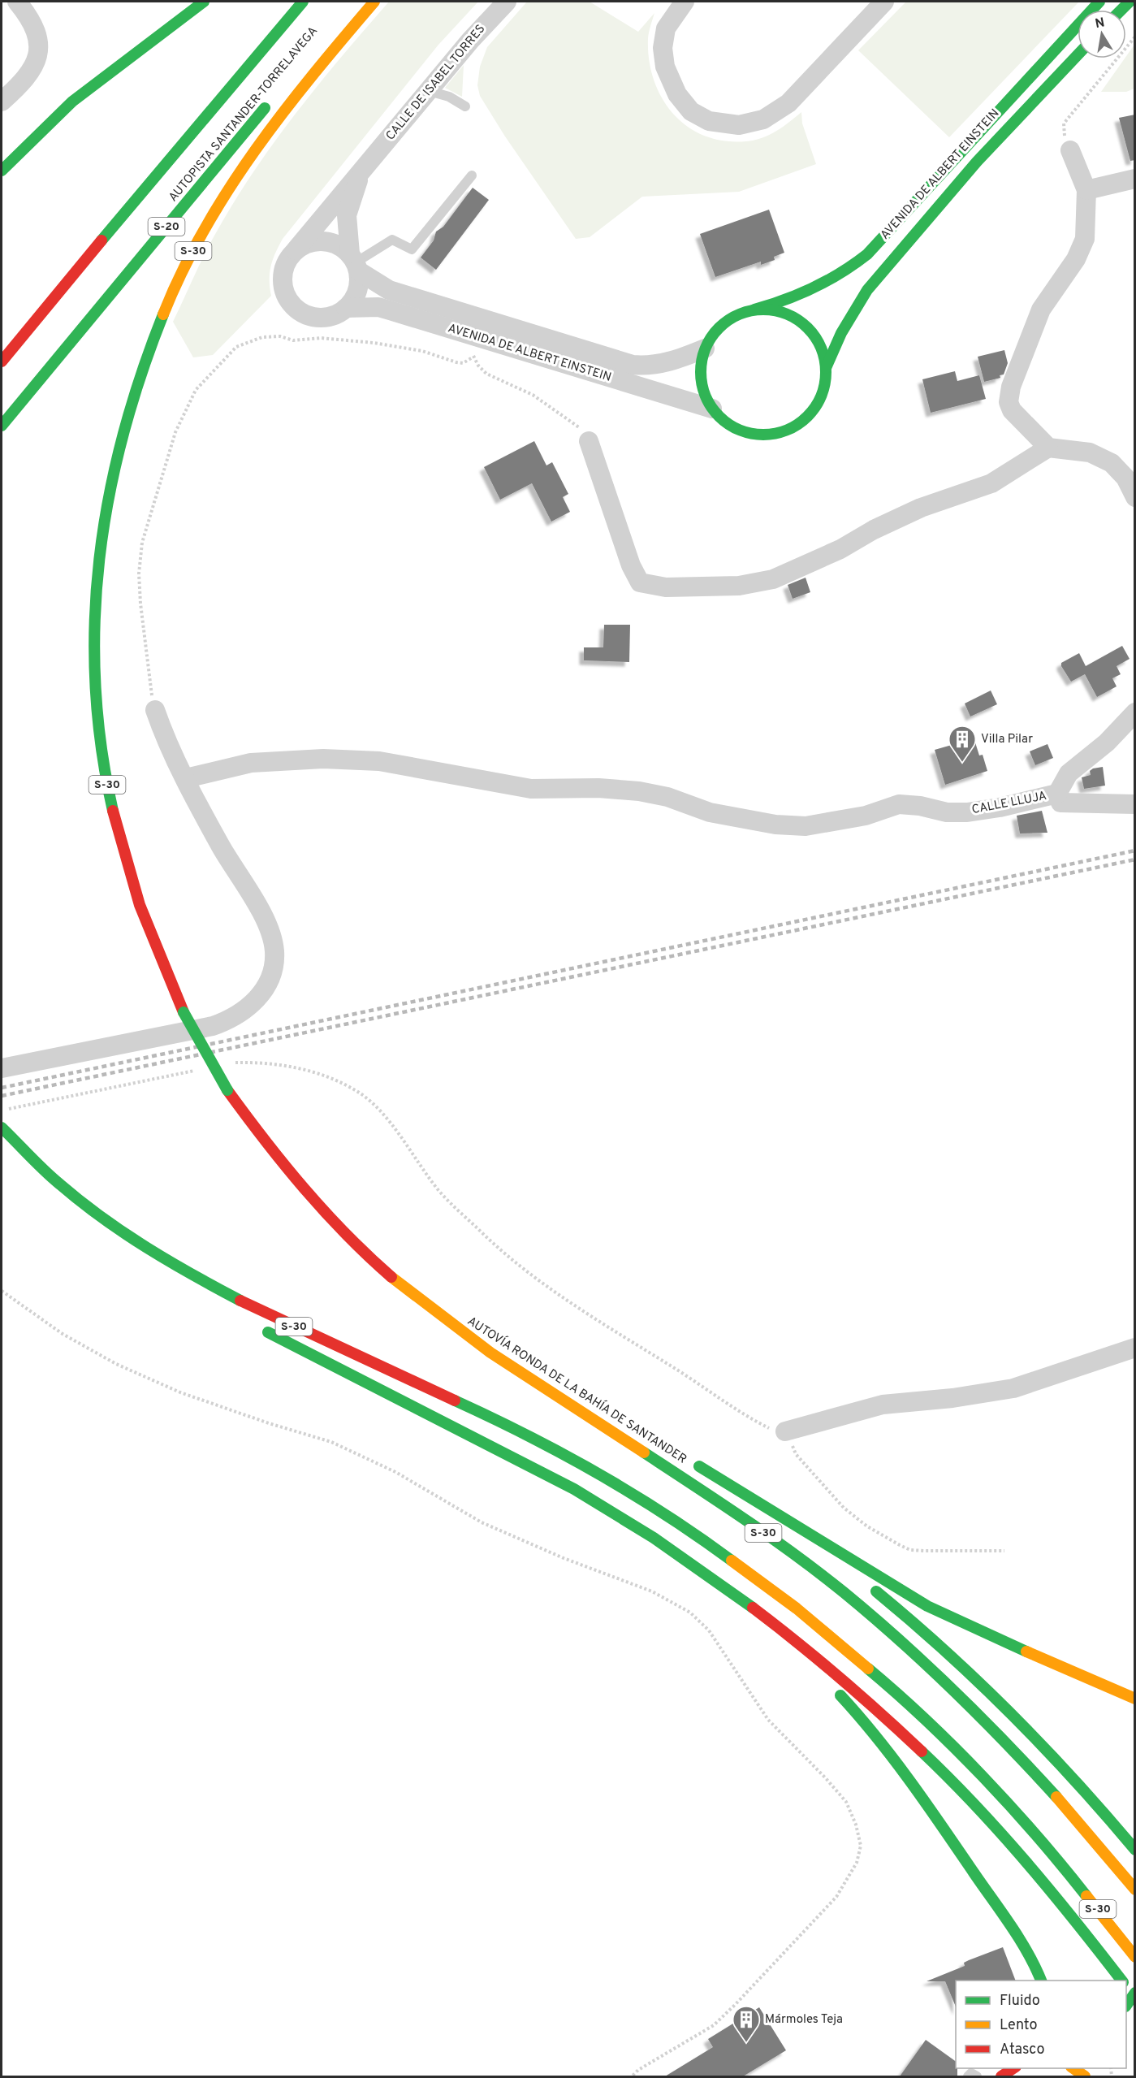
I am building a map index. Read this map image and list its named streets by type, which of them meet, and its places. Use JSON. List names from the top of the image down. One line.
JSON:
{"streets":{"main road":["AUTOPISTA SANTANDER-TORRELAVEGA","AVENIDA DE ALBERT EINSTEIN","S-20","S-30","AUTOVÍA RONDA DE LA BAHÍA DE SANTANDER"],"street":["CALLE DE ISABEL TORRES","CALLE LLUJA"]},"crossings":[["CALLE DE ISABEL TORRES","AVENIDA DE ALBERT EINSTEIN"]],"places":{"building":["Villa Pilar","Mármoles Teja"]},"legend":["Fluido","Lento","Atasco"],"north":"top"}
